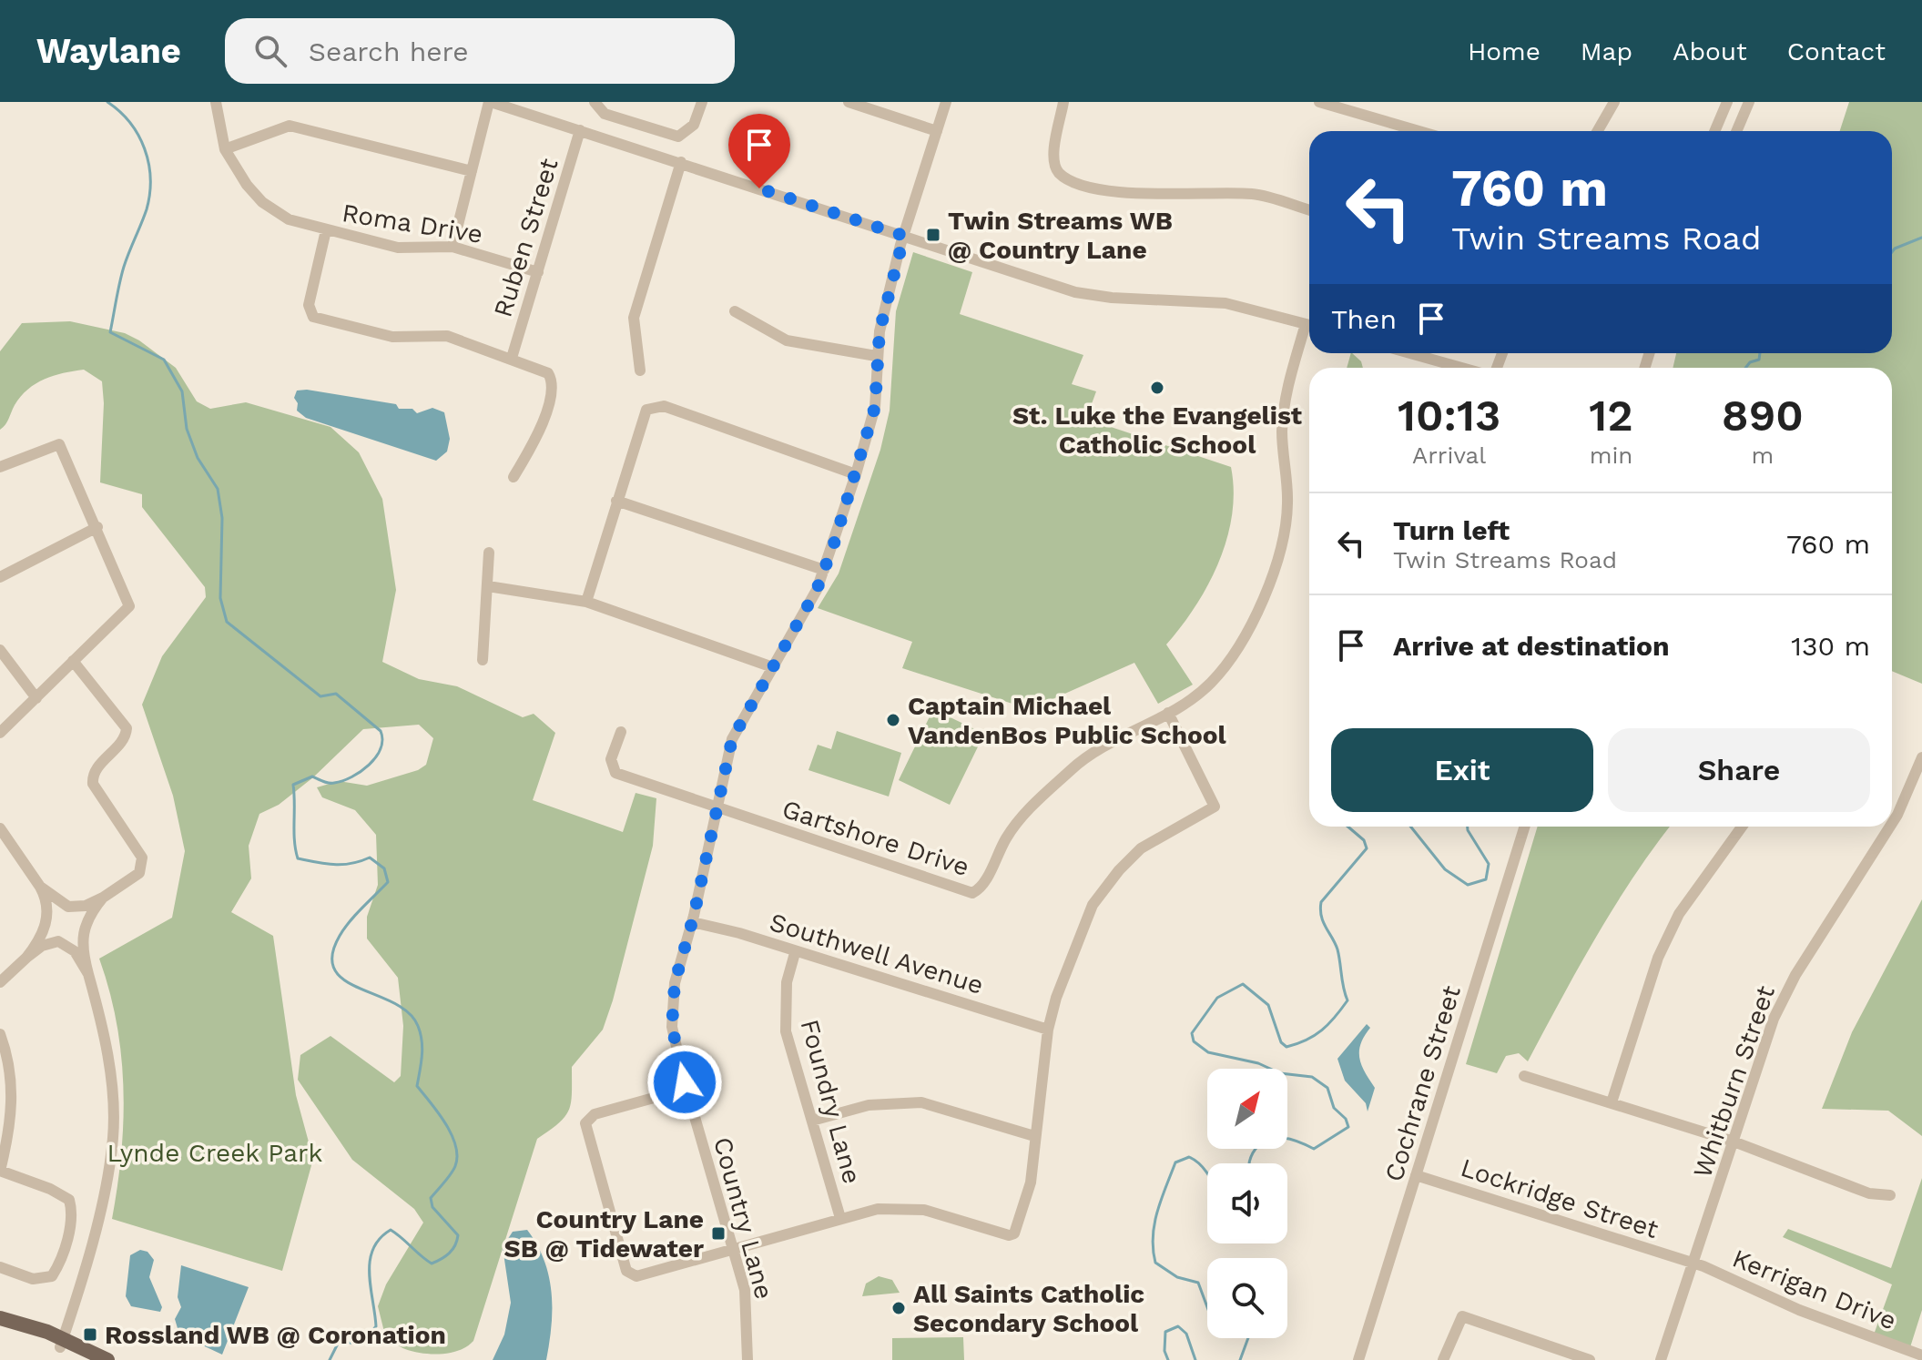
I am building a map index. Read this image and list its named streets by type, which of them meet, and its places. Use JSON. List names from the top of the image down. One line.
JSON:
{"streets":{"street":["Roma Drive","Ruben Street","Gartshore Drive","Southwell Avenue","Whitburn Street","Cochrane Street","Foundry Lane","Lockridge Street","Country Lane","Kerrigan Drive"]},"crossings":[["Roma Drive","Ruben Street"],["Gartshore Drive","Country Lane"],["Southwell Avenue","Foundry Lane"],["Southwell Avenue","Country Lane"],["Whitburn Street","Lockridge Street"],["Whitburn Street","Kerrigan Drive"],["Cochrane Street","Lockridge Street"],["Lockridge Street","Kerrigan Drive"]],"parks":["Lynde Creek Park"],"places":{"transit":["Twin Streams WB @ Country Lane","Country Lane SB @ Tidewater","Rossland WB @ Coronation"],"other":["St. Luke the Evangelist Catholic School","Captain Michael VandenBos Public School","All Saints Catholic Secondary School"]},"north":"top right","page":{"header":"Waylane","search":"Search here","nav":["Home","Map","About","Contact"],"turn":["760 m","Twin Streams Road"],"then":"Then","eta":["10:13","Arrival","12","min","890","m"],"list":[{"name":"Turn left","note":"Twin Streams Road","value":"760 m"},{"name":"Arrive at destination","value":"130 m"}],"buttons":["Exit","Share"]}}
